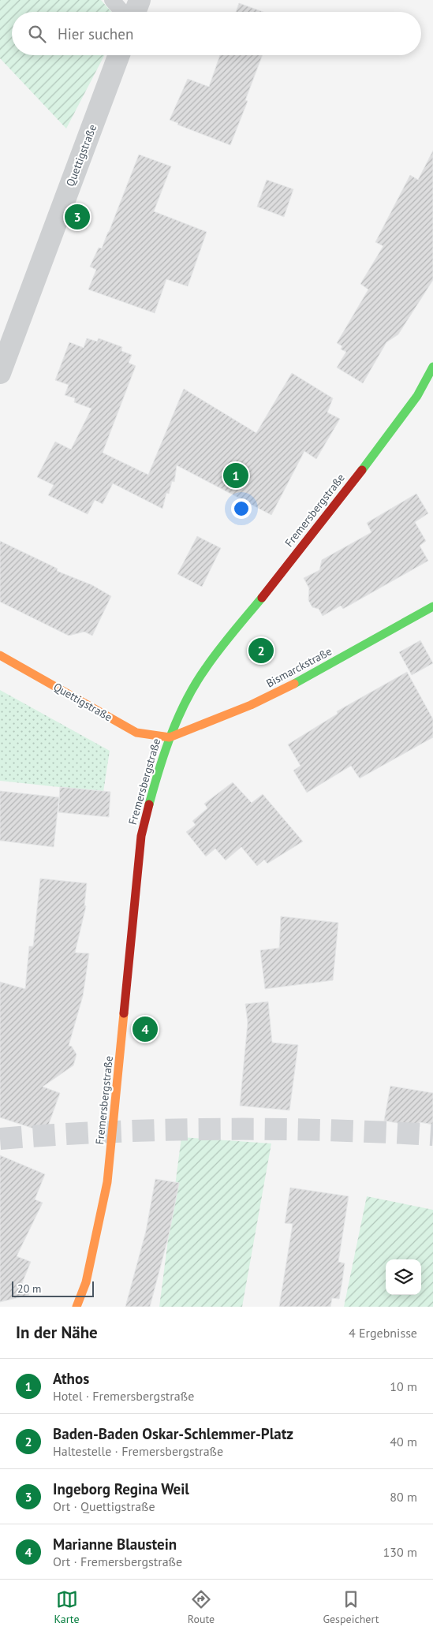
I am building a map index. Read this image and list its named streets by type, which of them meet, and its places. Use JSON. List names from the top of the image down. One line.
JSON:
{"streets":{"main road":["Quettigstraße","Fremersbergstraße","Bismarckstraße"]},"crossings":[["Quettigstraße","Fremersbergstraße"],["Quettigstraße","Bismarckstraße"],["Fremersbergstraße","Bismarckstraße"]],"scale_bar":"20 m","page":{"search":"Hier suchen","pins":["3","1","2","4"],"scale":"20 m","heading":["In der Nähe","4 Ergebnisse"],"list":[{"mark":"1","name":"Athos","note":"Hotel · Fremersbergstraße","value":"10 m"},{"mark":"2","name":"Baden-Baden Oskar-Schlemmer-Platz","note":"Haltestelle · Fremersbergstraße","value":"40 m"},{"mark":"3","name":"Ingeborg Regina Weil","note":"Ort · Quettigstraße","value":"80 m"},{"mark":"4","name":"Marianne Blaustein","note":"Ort · Fremersbergstraße","value":"130 m"}],"nav":["Karte","Route","Gespeichert"]}}
